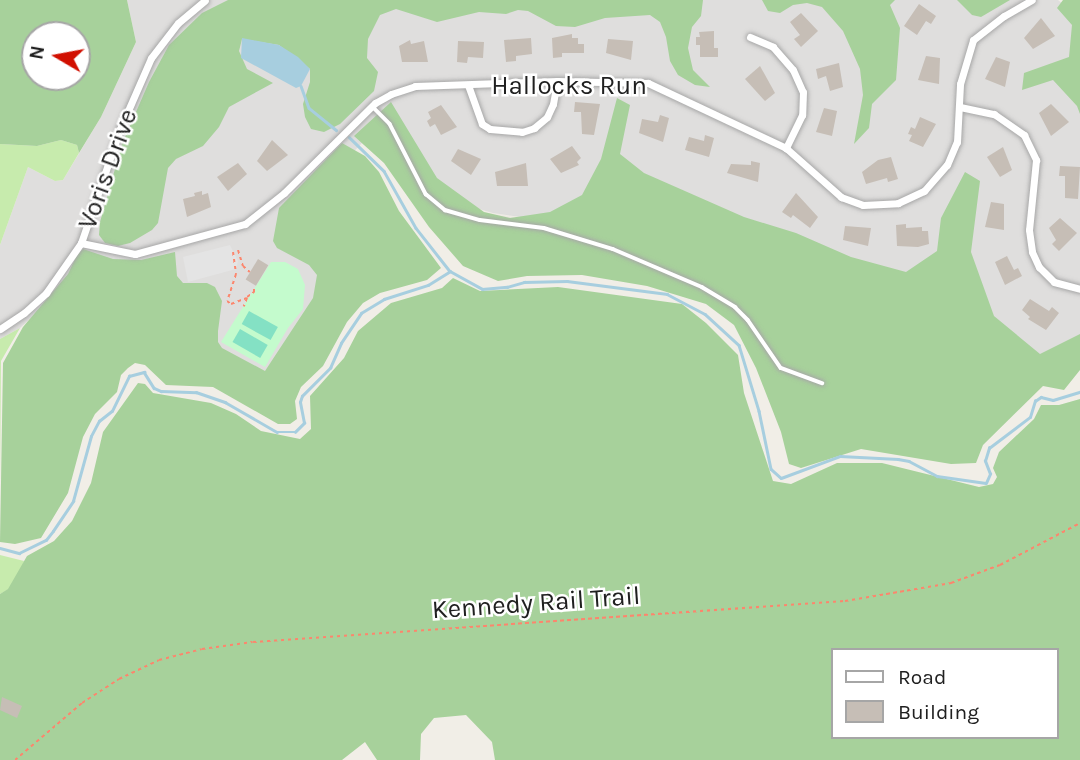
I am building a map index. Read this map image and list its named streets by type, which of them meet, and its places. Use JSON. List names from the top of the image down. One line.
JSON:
{"streets":{"street":["Hallocks Run","Voris Drive"],"path":["Kennedy Rail Trail"]},"crossings":[["Hallocks Run","Voris Drive"]],"legend":["Road","Building"],"north":"left"}
